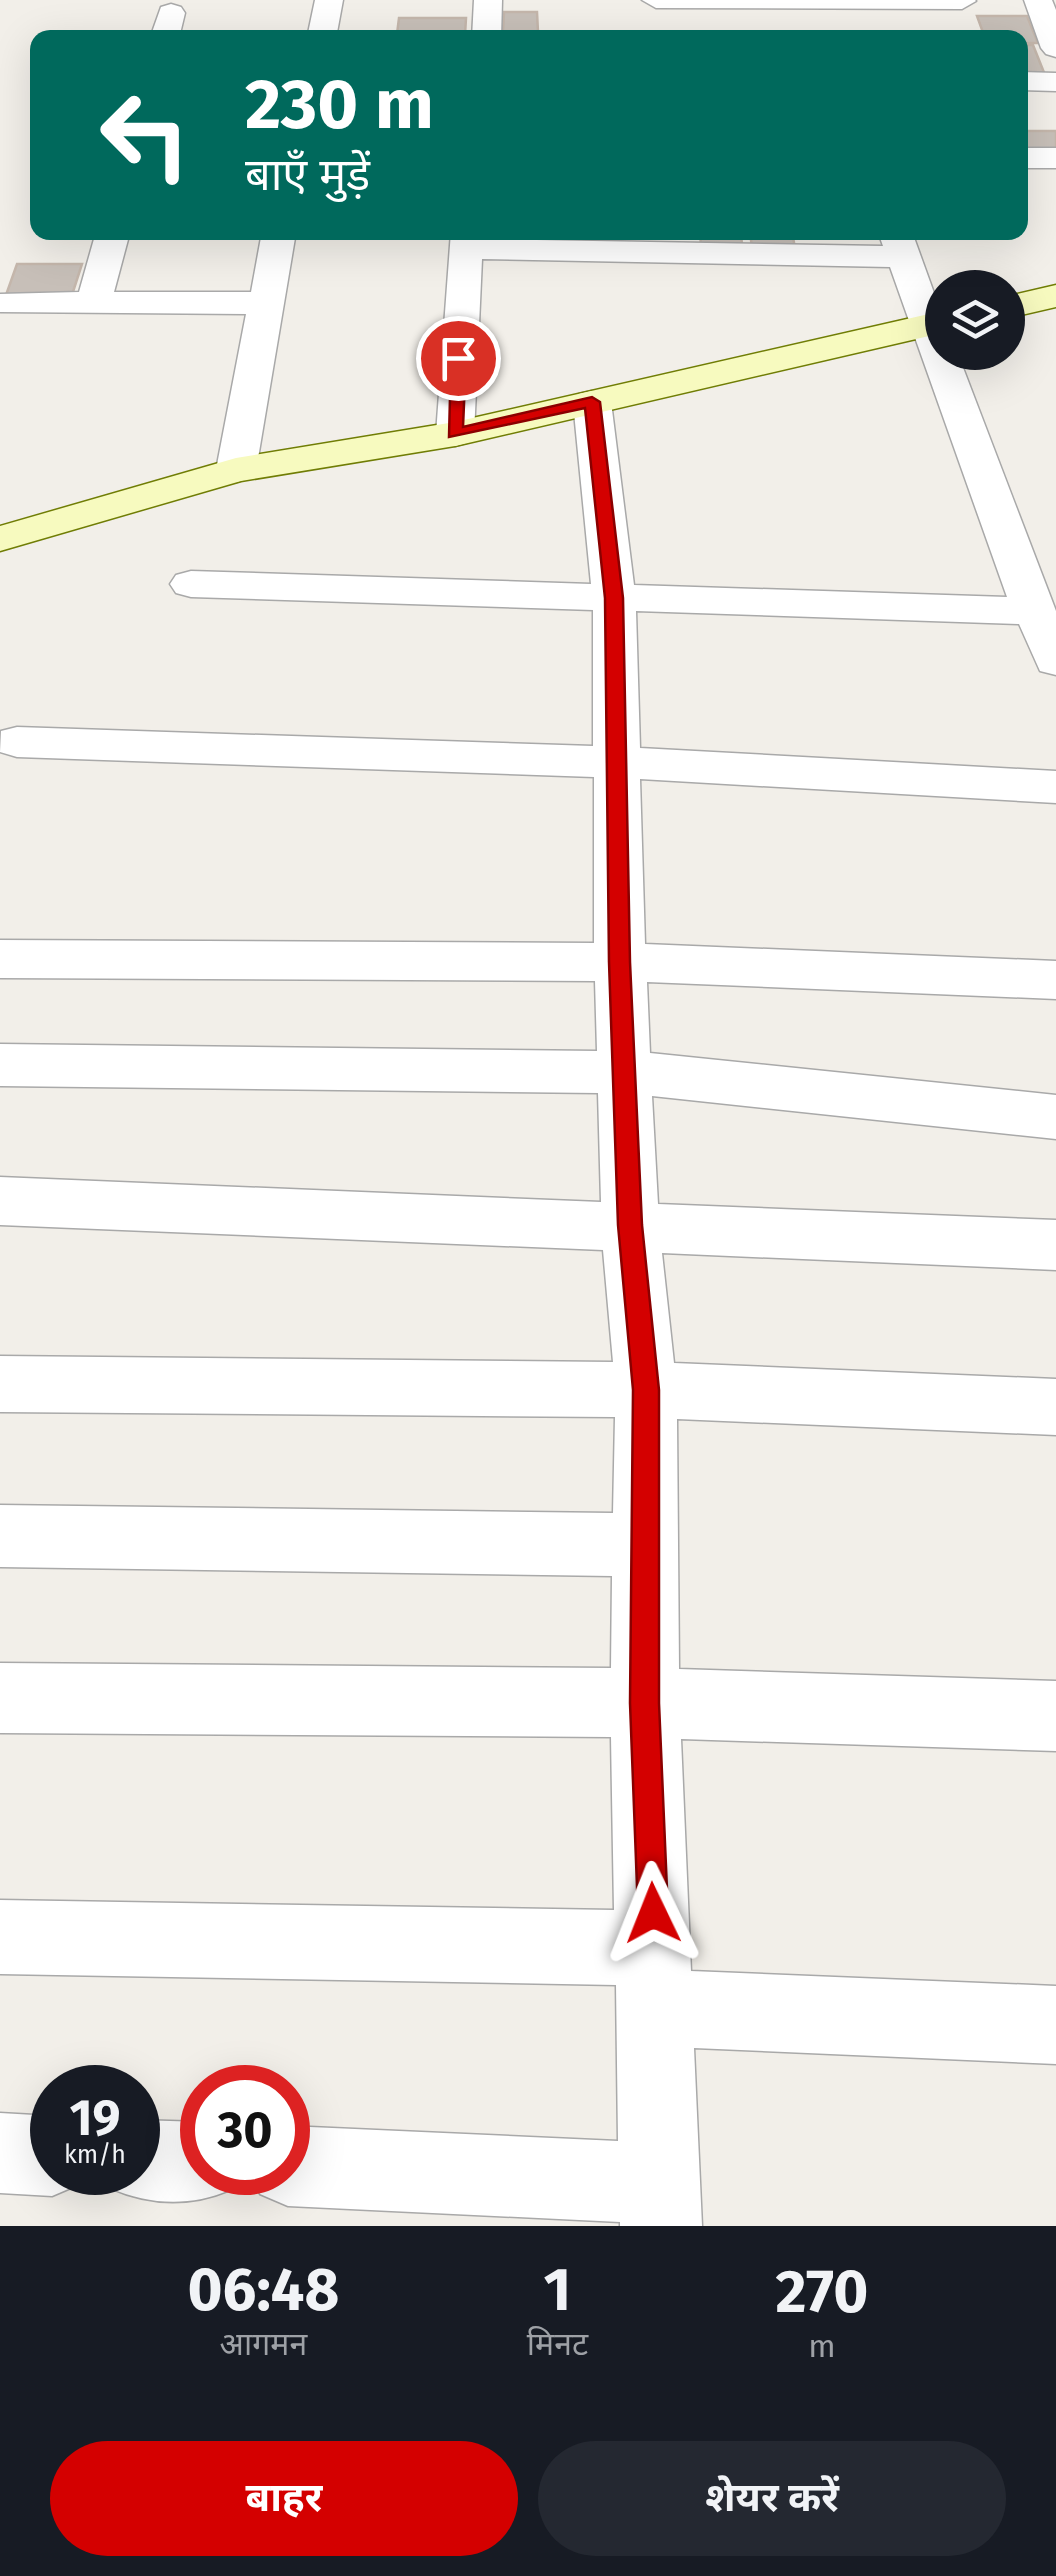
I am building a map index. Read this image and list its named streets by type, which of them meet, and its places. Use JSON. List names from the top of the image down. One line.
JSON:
{"page":{"turn":["230 m","बाएँ मुड़ें"],"speed":"19 km/h","limit":"30","eta":["06:48","आगमन","1","मिनट","270","m"],"buttons":["बाहर","शेयर करें"]}}
